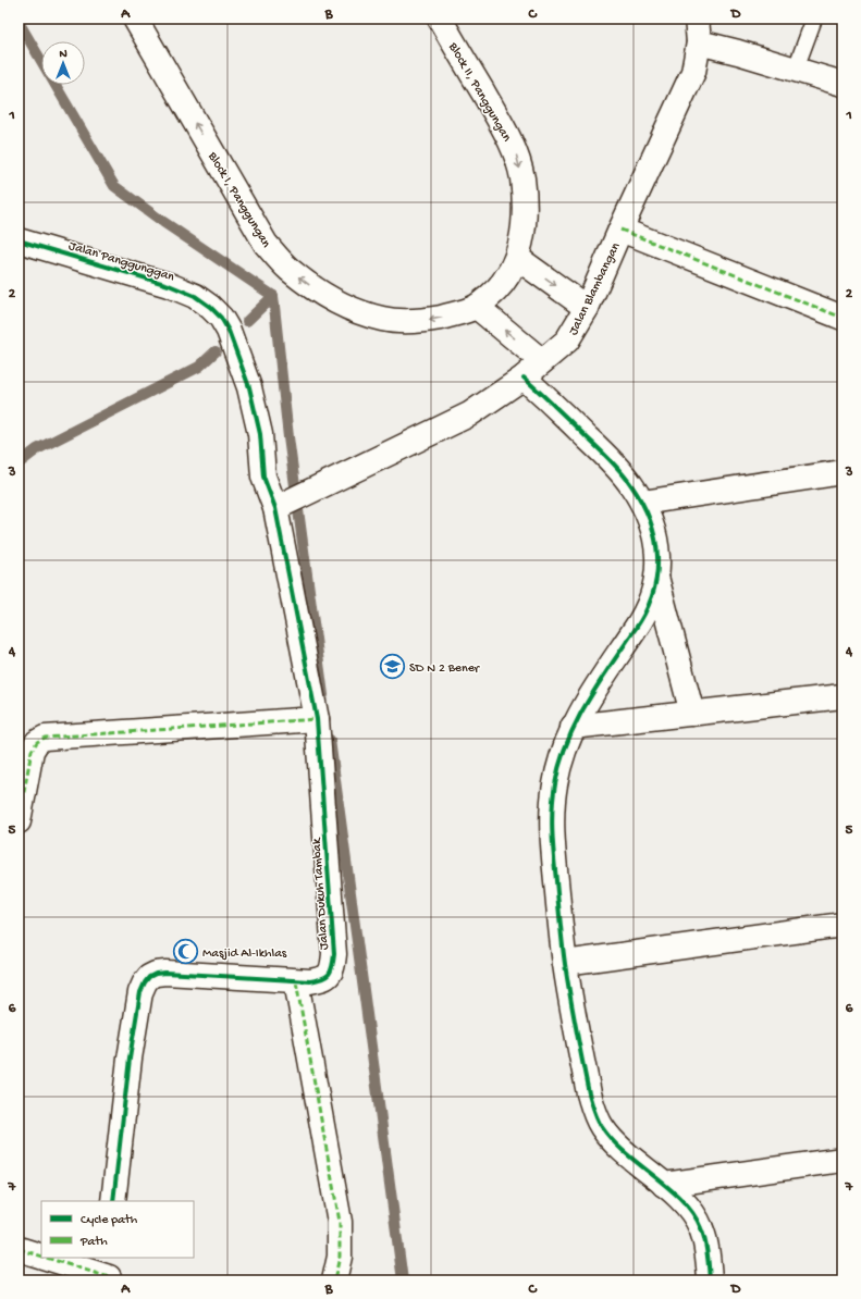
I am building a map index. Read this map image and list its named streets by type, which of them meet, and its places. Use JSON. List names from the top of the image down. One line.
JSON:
{"streets":{"street":["Block II, Panggungan","Block I, Panggungan","Jalan Panggunggan","Jalan Blambangan","Jalan Dukuh Tambak"]},"crossings":[["Block II, Panggungan","Block I, Panggungan"],["Jalan Panggunggan","Jalan Blambangan"],["Jalan Panggunggan","Jalan Dukuh Tambak"],["Jalan Blambangan","Jalan Dukuh Tambak"]],"one_way":["Block II, Panggungan","Block I, Panggungan"],"places":{"school or university":["SD N 2 Bener"],"mosque":["Masjid Al-Ikhlas"]},"legend":["Cycle path","Path"],"north":"top","grid":{"columns":["A","B","C","D"],"rows":["1","2","3","4","5","6","7"]}}
